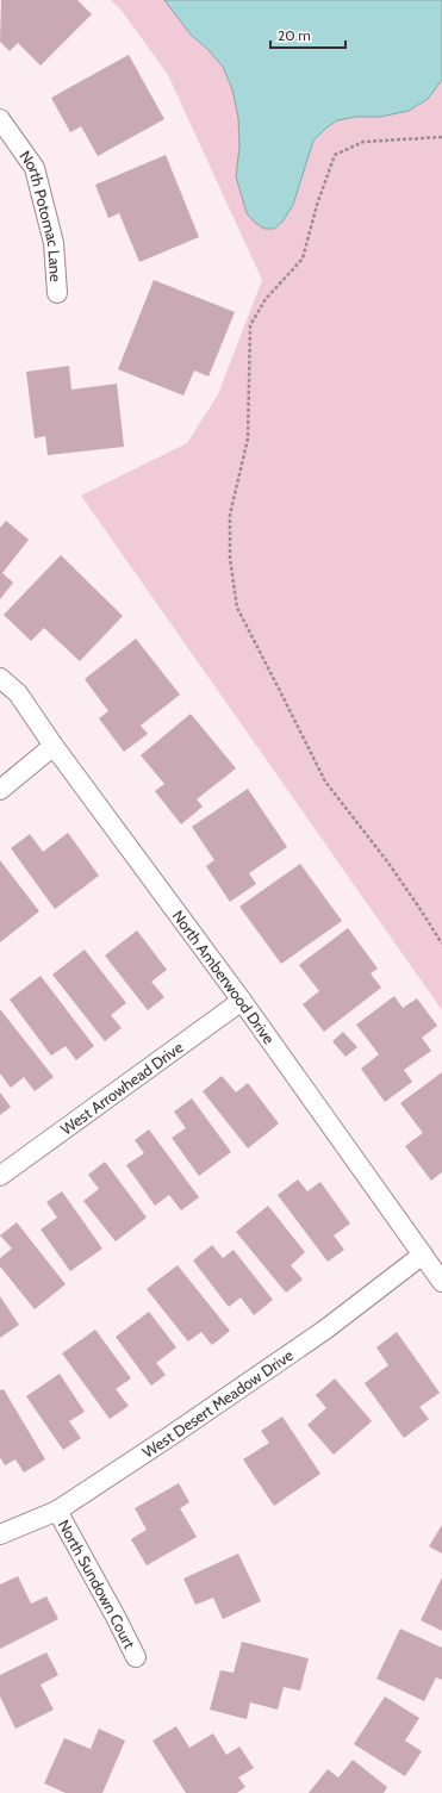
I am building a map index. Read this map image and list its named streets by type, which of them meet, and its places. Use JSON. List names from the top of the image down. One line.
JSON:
{"streets":{"street":["North Potomac Lane","North Amberwood Drive","West Arrowhead Drive","West Desert Meadow Drive","North Sundown Court"]},"crossings":[["North Amberwood Drive","West Arrowhead Drive"],["North Amberwood Drive","West Desert Meadow Drive"],["West Desert Meadow Drive","North Sundown Court"]],"scale_bar":"20 m"}
